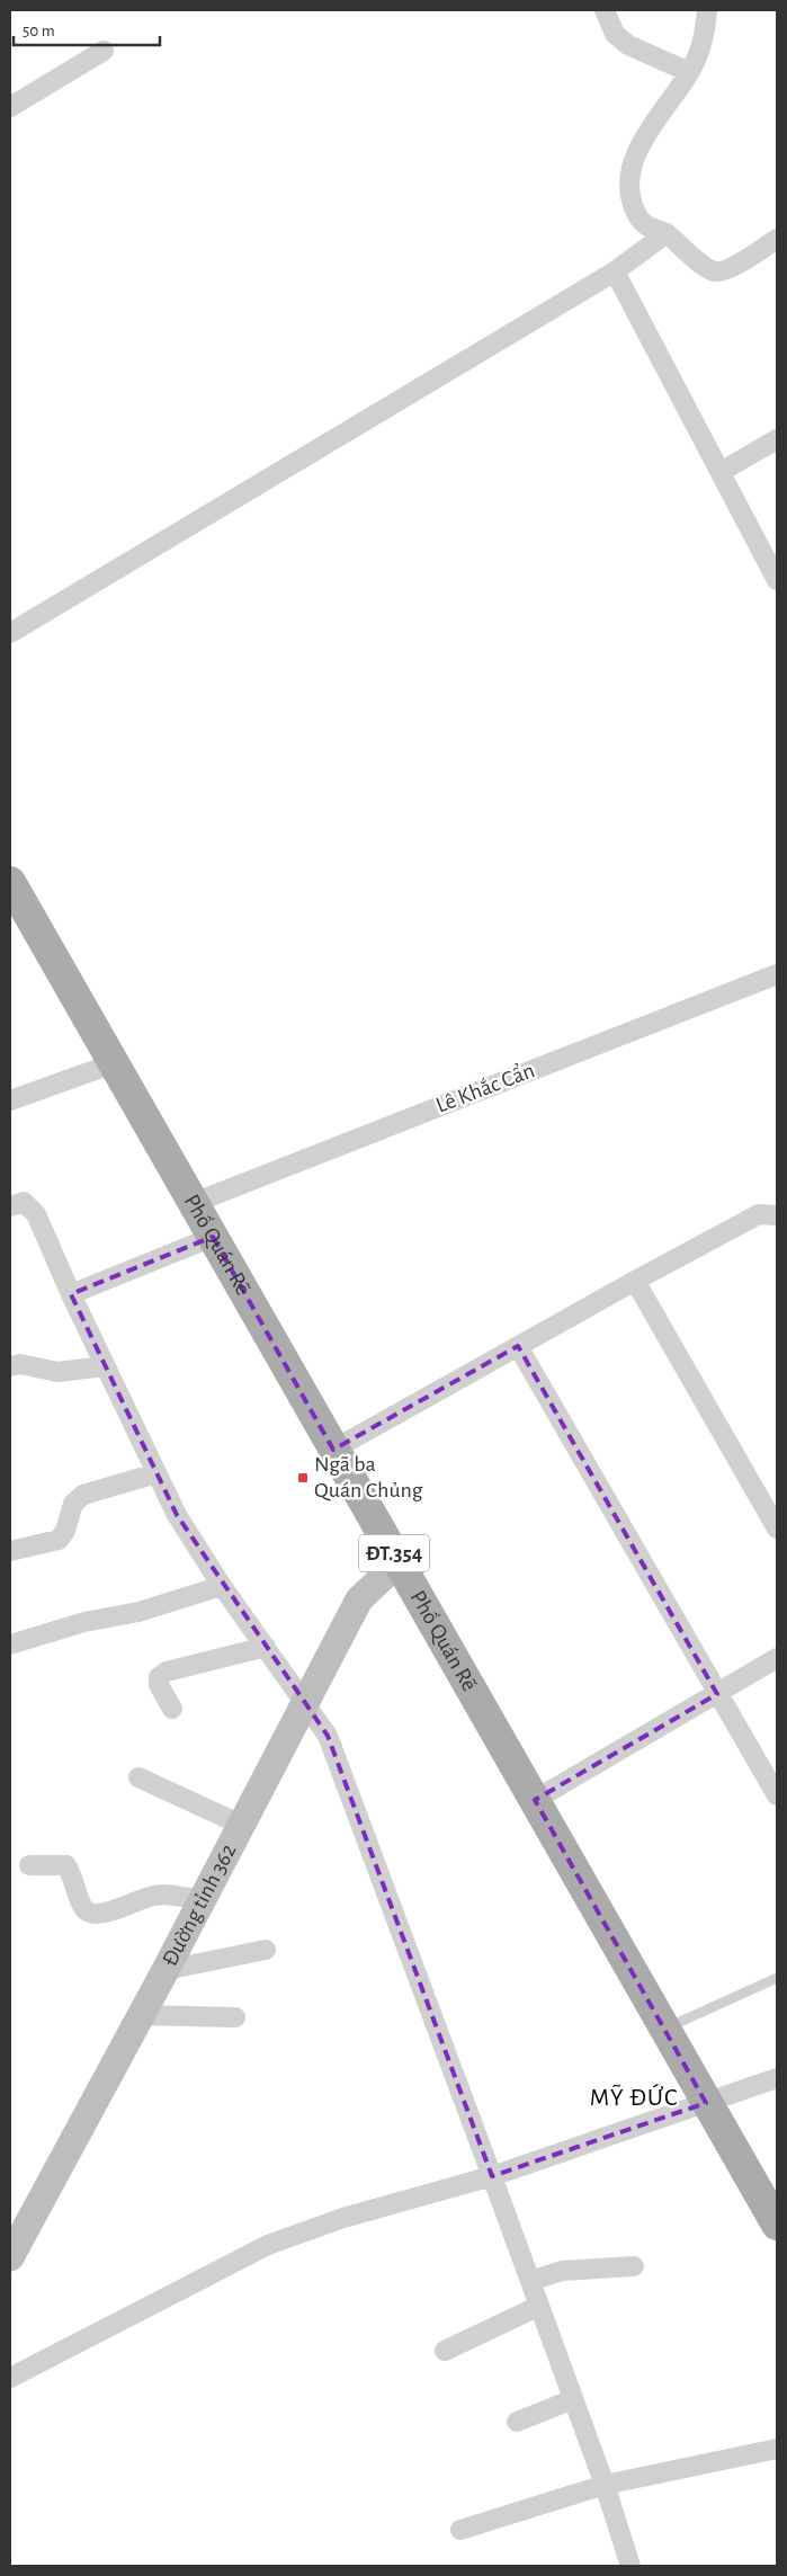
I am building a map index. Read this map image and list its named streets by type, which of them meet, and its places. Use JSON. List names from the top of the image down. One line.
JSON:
{"streets":{"main road":["Phố Quán Rẽ","ĐT.354","Đường tỉnh 362"],"street":["Lê Khắc Cẩn"]},"crossings":[["Lê Khắc Cẩn","Phố Quán Rẽ"],["Phố Quán Rẽ","Đường tỉnh 362"]],"districts":["MỸ ĐỨC"],"places":{"transit":["Ngã ba Quán Chủng"]},"scale_bar":"50 m"}
